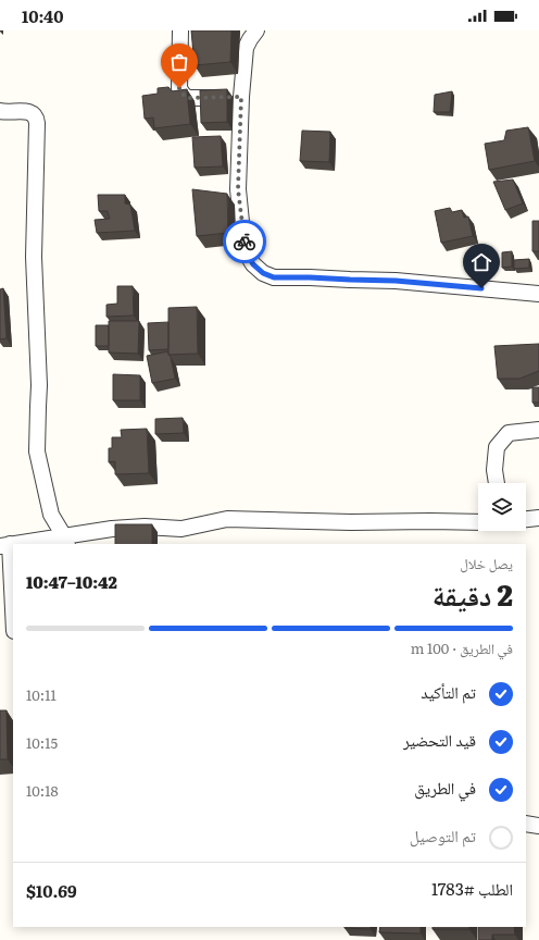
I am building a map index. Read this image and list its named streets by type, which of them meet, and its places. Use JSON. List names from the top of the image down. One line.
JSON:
{"page":{"status":"10:40","heading":["2 دقيقة","يصل خلال","10:42–10:47"],"panel":["الطلب #1783","$10.69"],"bar":"في الطريق · 100 m","list":[["تم التأكيد","10:11"],["قيد التحضير","10:15"],["في الطريق","10:18"],"تم التوصيل"]}}
